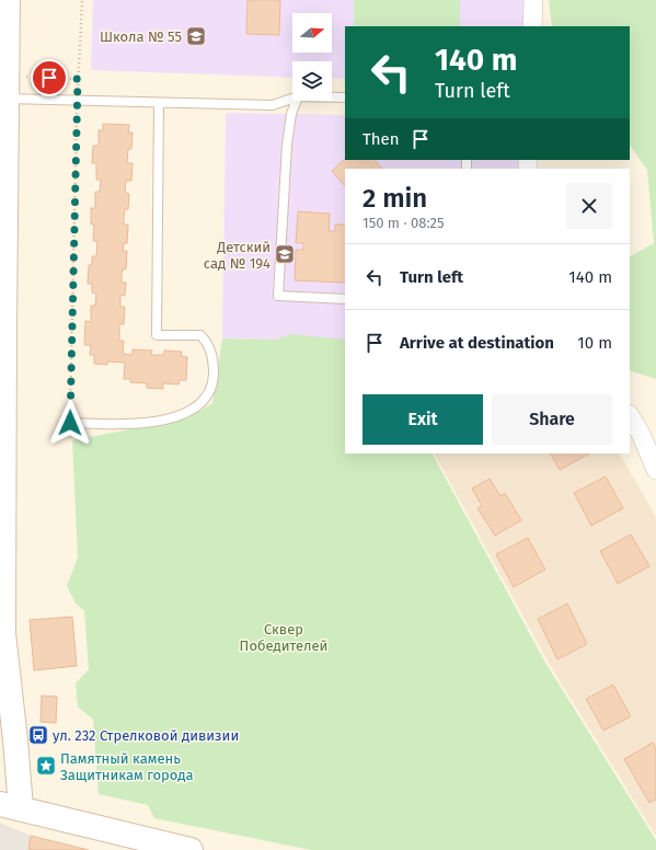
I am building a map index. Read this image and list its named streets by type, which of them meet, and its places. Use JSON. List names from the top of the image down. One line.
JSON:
{"parks":["Сквер Победителей"],"places":{"school or university":["Школа № 55","Детский сад № 194"],"bus stop":["ул. 232 Стрелковой дивизии"],"place":["Памятный камень Защитникам города"]},"north":"right","page":{"turn":["140 m","Turn left"],"then":"Then","heading":["2 min","150 m · 08:25"],"list":[{"name":"Turn left","value":"140 m"},{"name":"Arrive at destination","value":"10 m"}],"buttons":["Exit","Share"]}}
